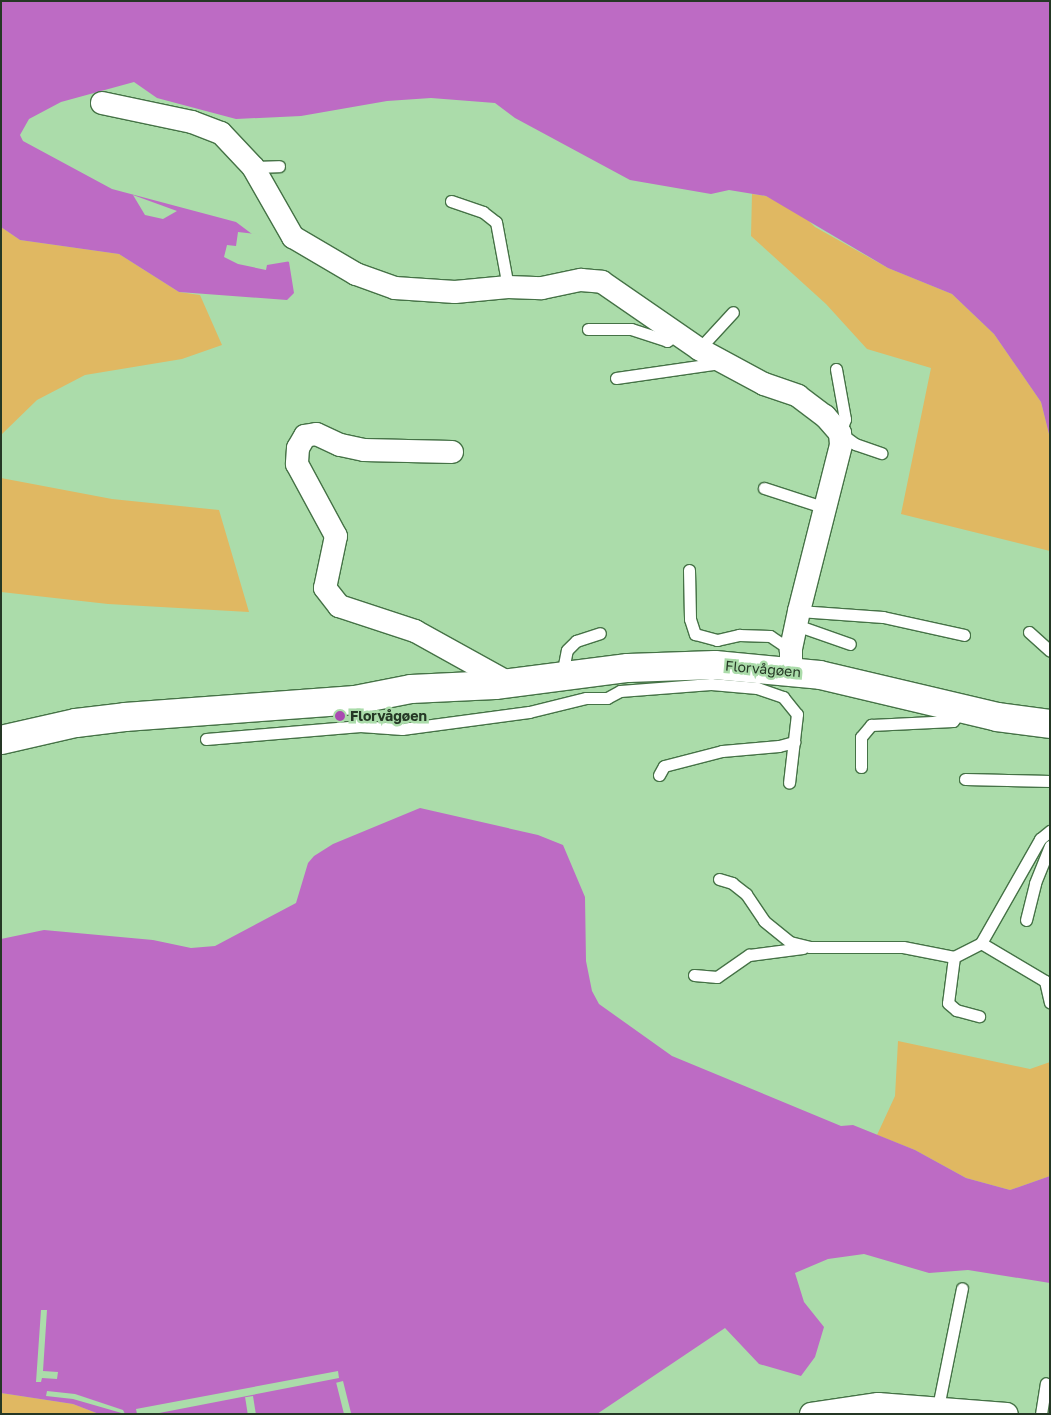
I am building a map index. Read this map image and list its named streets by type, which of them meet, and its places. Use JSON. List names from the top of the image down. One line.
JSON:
{"streets":{"main road":["Florvågøen"]},"places":["Florvågøen"]}
